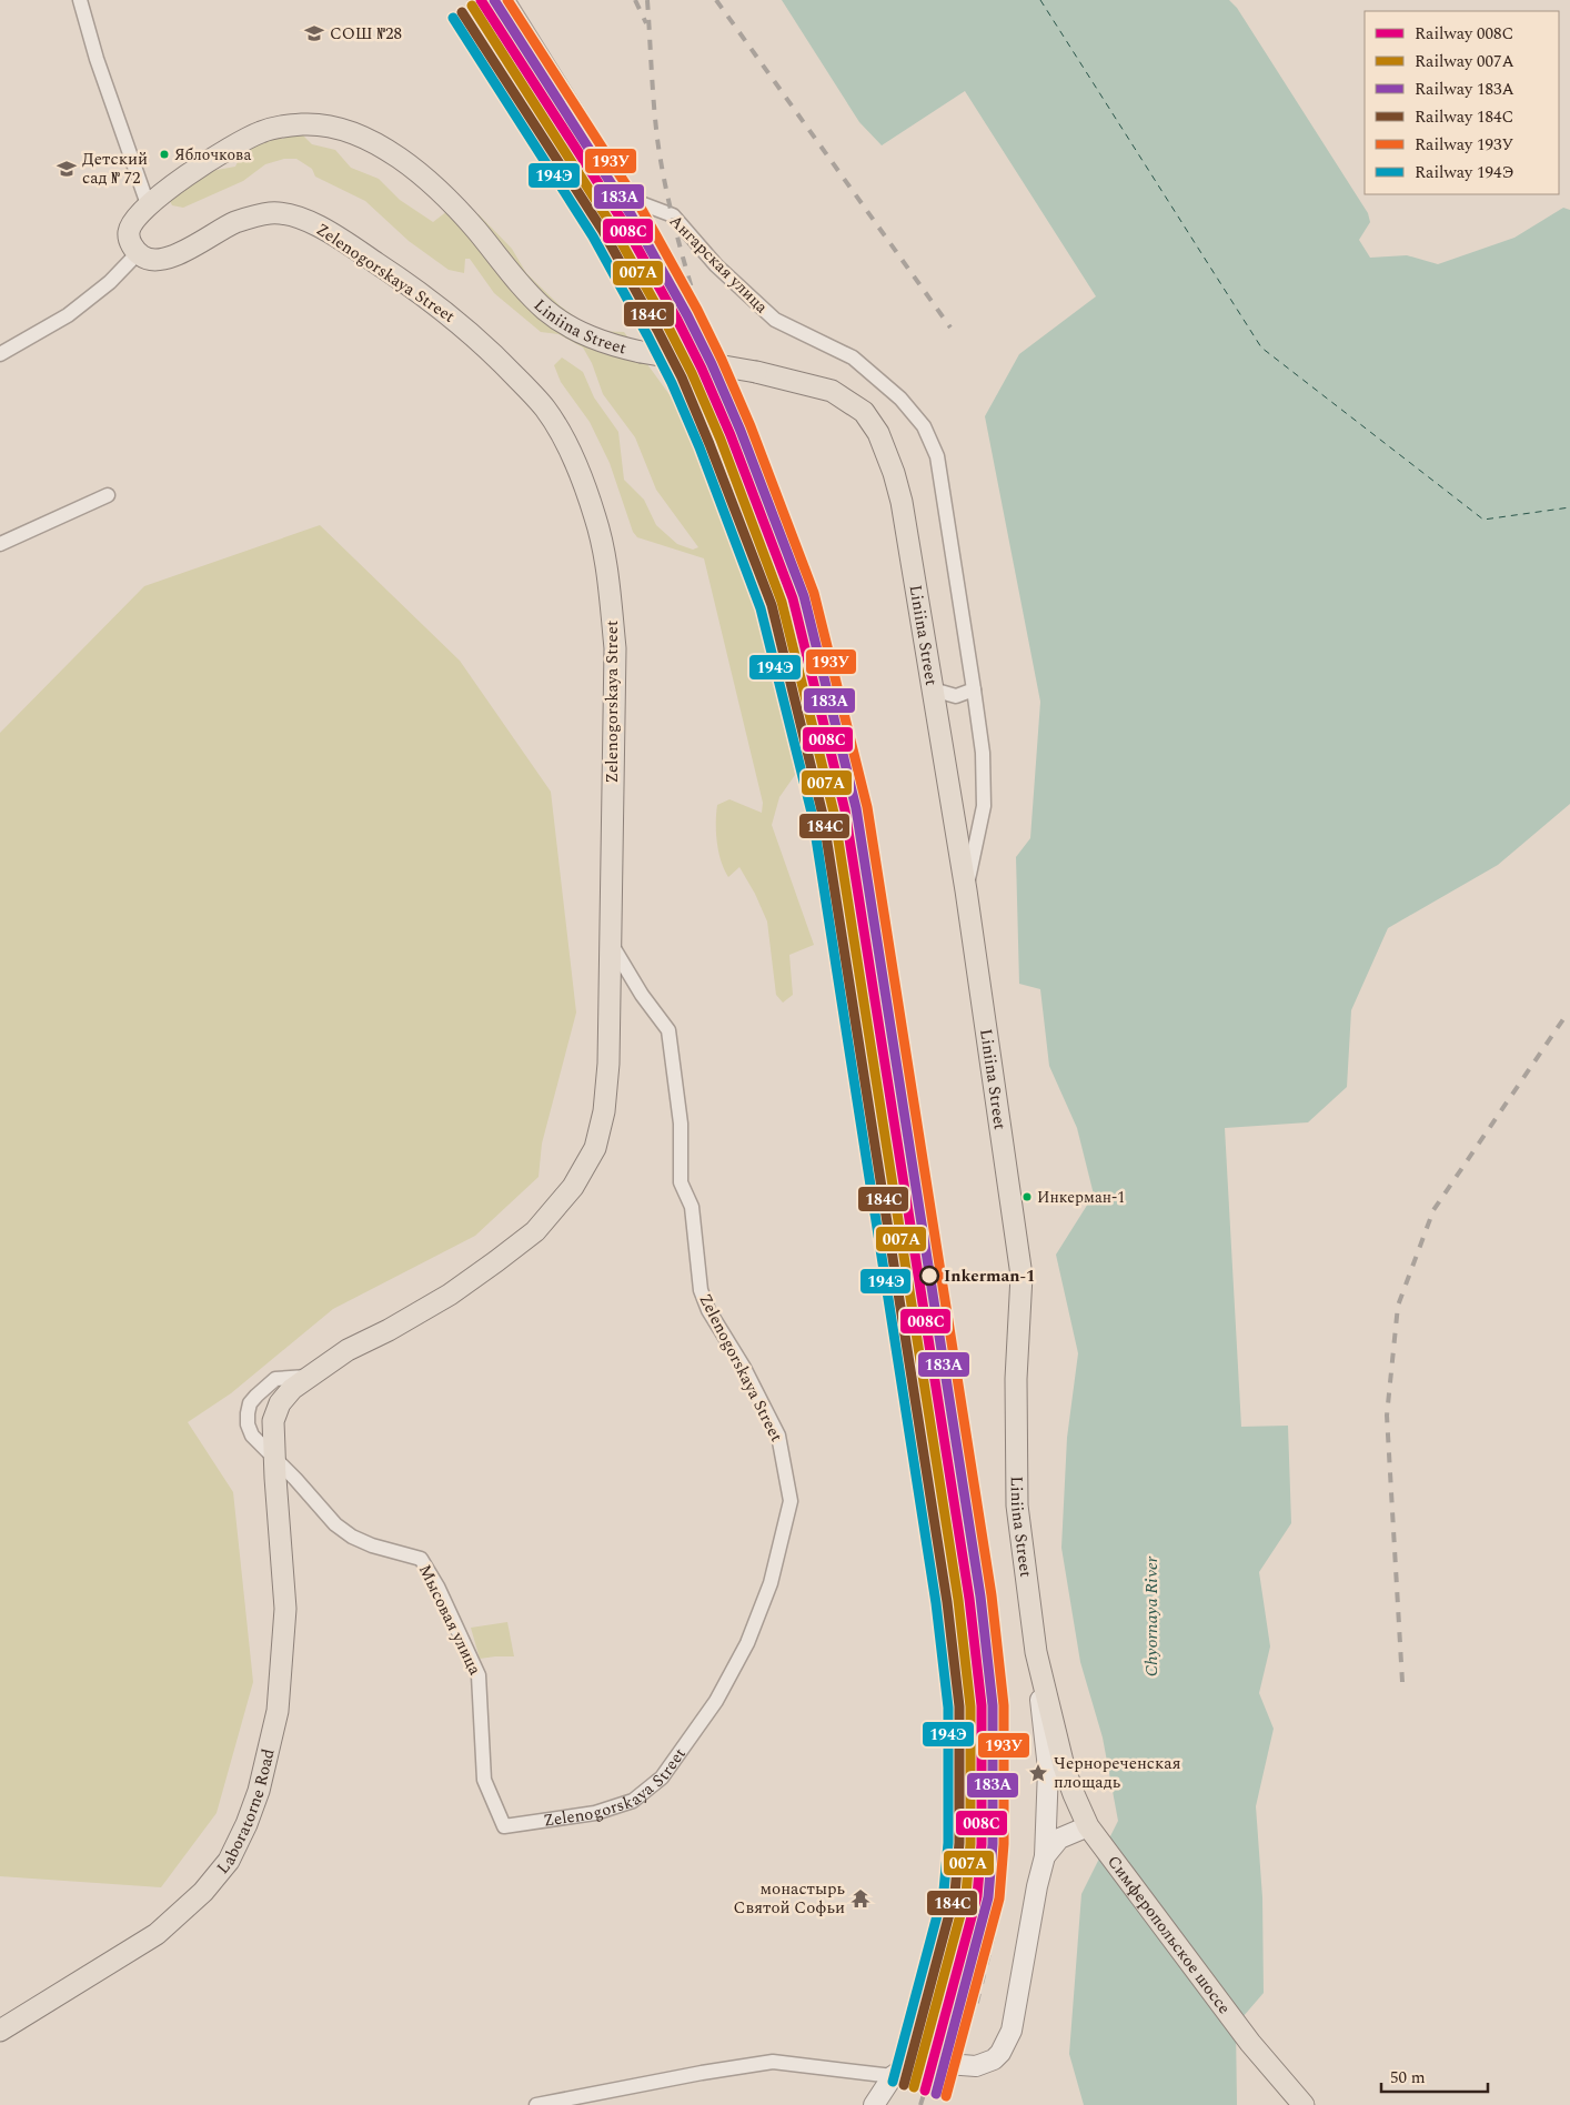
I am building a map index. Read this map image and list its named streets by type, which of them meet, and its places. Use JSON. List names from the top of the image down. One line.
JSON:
{"streets":{"main road":["Zelenogorskaya Street","Liniina Street","Laboratorne Road","Симферопольское шоссе"],"street":["Ангарская улица","Мысовая улица"]},"crossings":[["Ангарская улица","Liniina Street"],["Zelenogorskaya Street","Liniina Street"],["Zelenogorskaya Street","Мысовая улица"],["Zelenogorskaya Street","Laboratorne Road"],["Liniina Street","Симферопольское шоссе"],["Мысовая улица","Laboratorne Road"]],"water":["Chyornaya River"],"places":{"school or university":["СОШ №28","Детский сад № 72"],"other":["Яблочкова","Инкерман-1","Inkerman-1"],"place":["Чернореченская площадь"],"temple":["монастырь Святой Софьи"]},"lines":["rail line 008С","rail line 183А","rail line 193У","rail line 007А","rail line 184С","rail line 194Э"],"legend":["Railway 008С","Railway 007А","Railway 183А","Railway 184С","Railway 193У","Railway 194Э"],"scale_bar":"50 m"}
